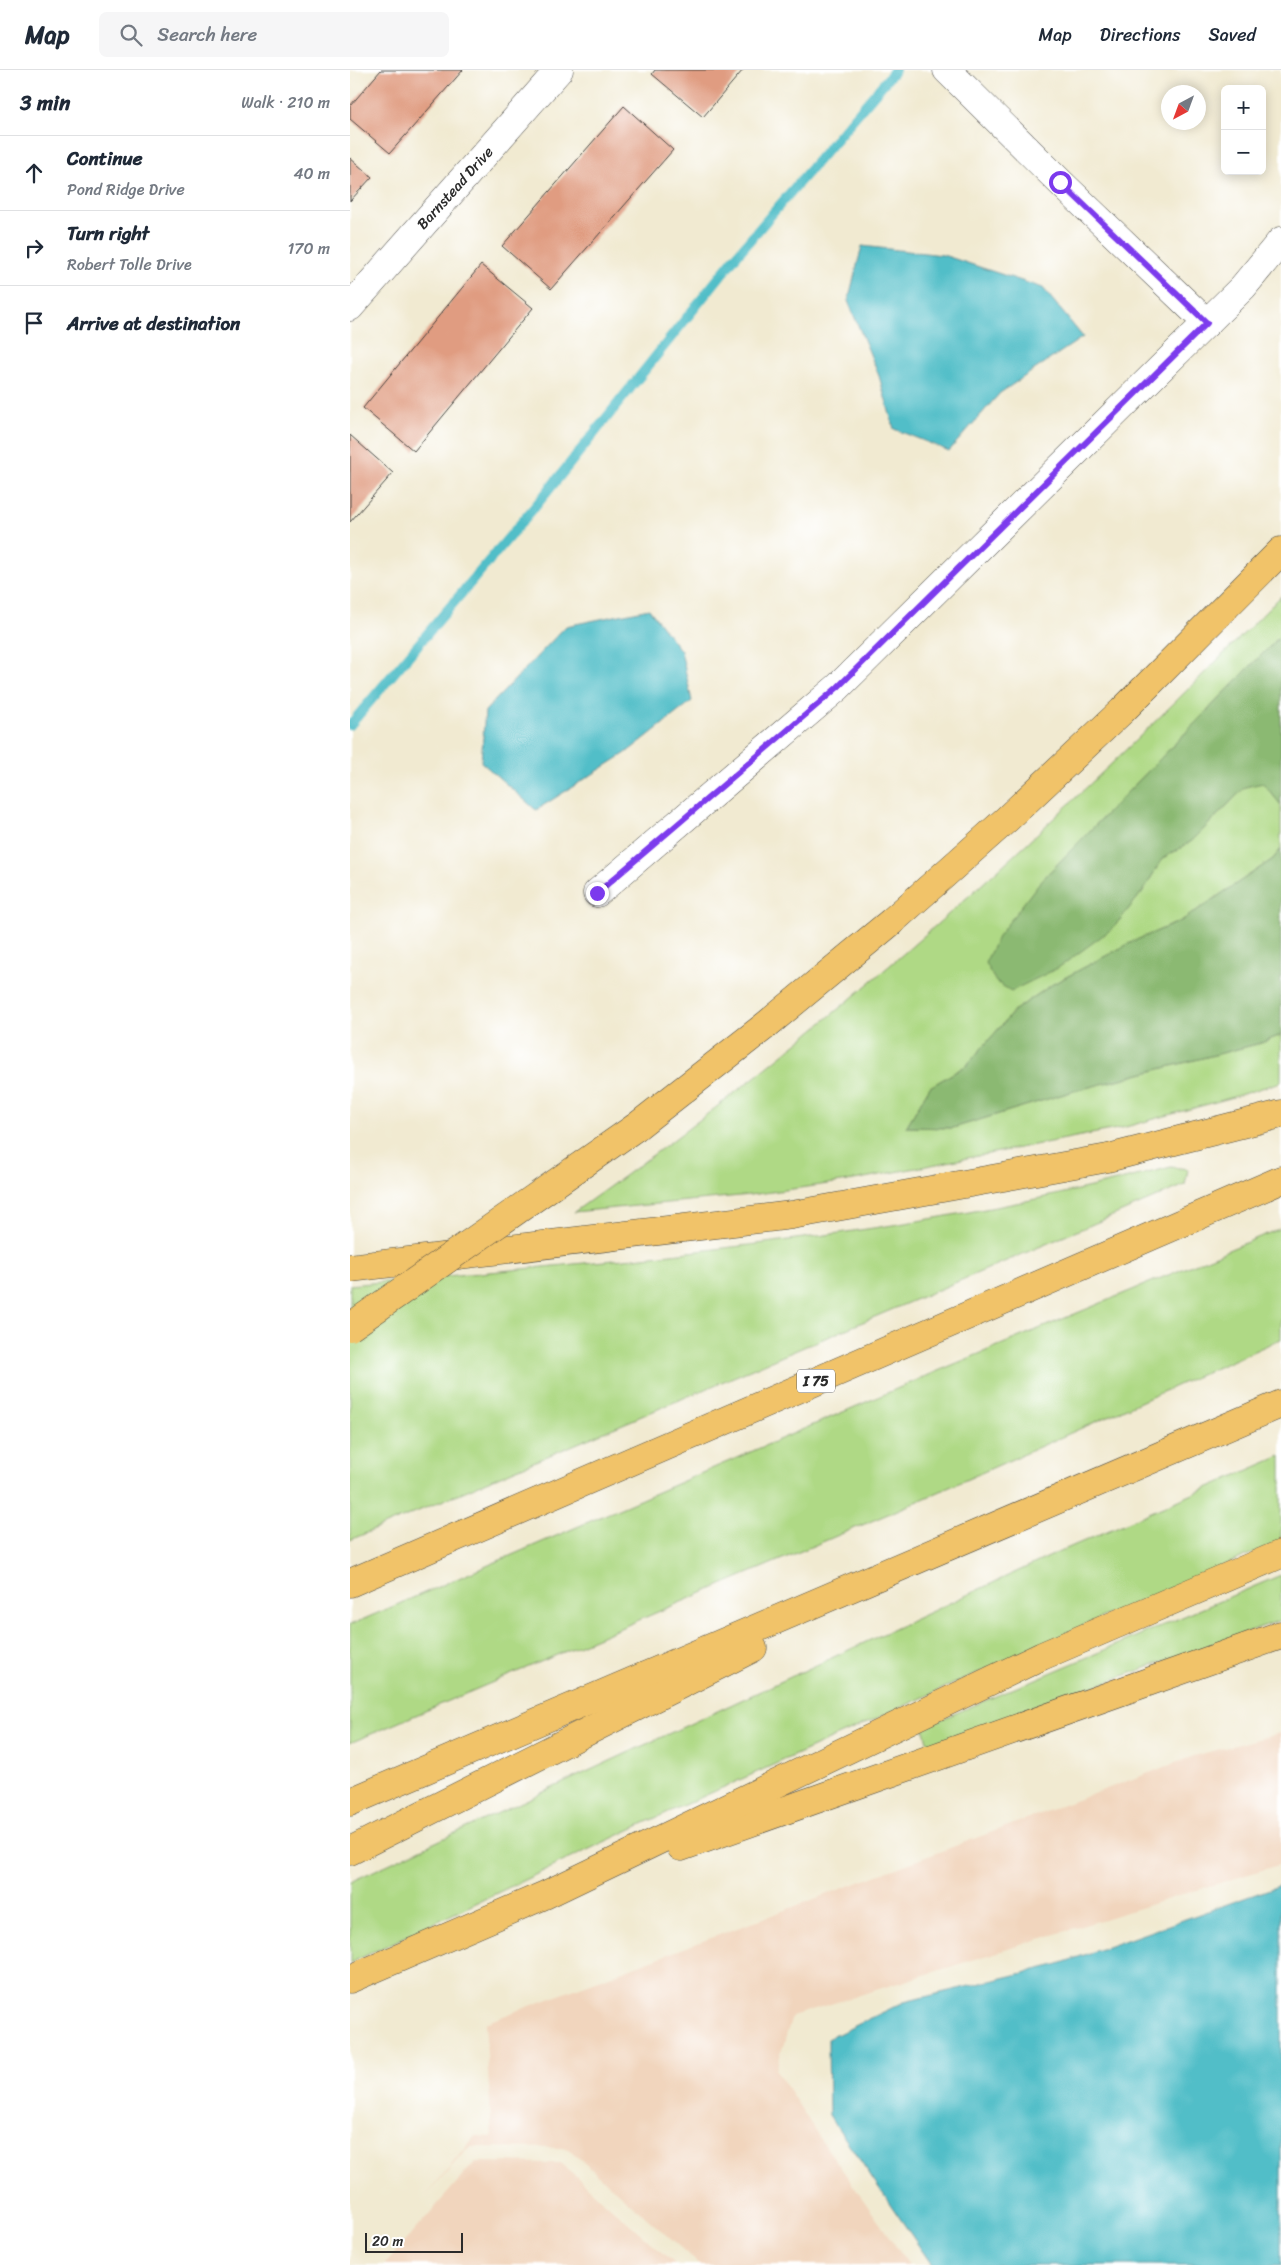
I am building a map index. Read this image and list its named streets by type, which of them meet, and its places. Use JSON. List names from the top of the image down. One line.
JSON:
{"streets":{"highway":["I 75"],"street":["Barnstead Drive"]},"scale_bar":"20 m","north":"bottom left","page":{"header":"Map","search":"Search here","nav":["Map","Directions","Saved"],"heading":["3 min","Walk · 210 m"],"map_buttons":["+","−"],"list":[["Continue","Pond Ridge Drive","40 m"],["Turn right","Robert Tolle Drive","170 m"],"Arrive at destination"],"scale":"20 m"}}
